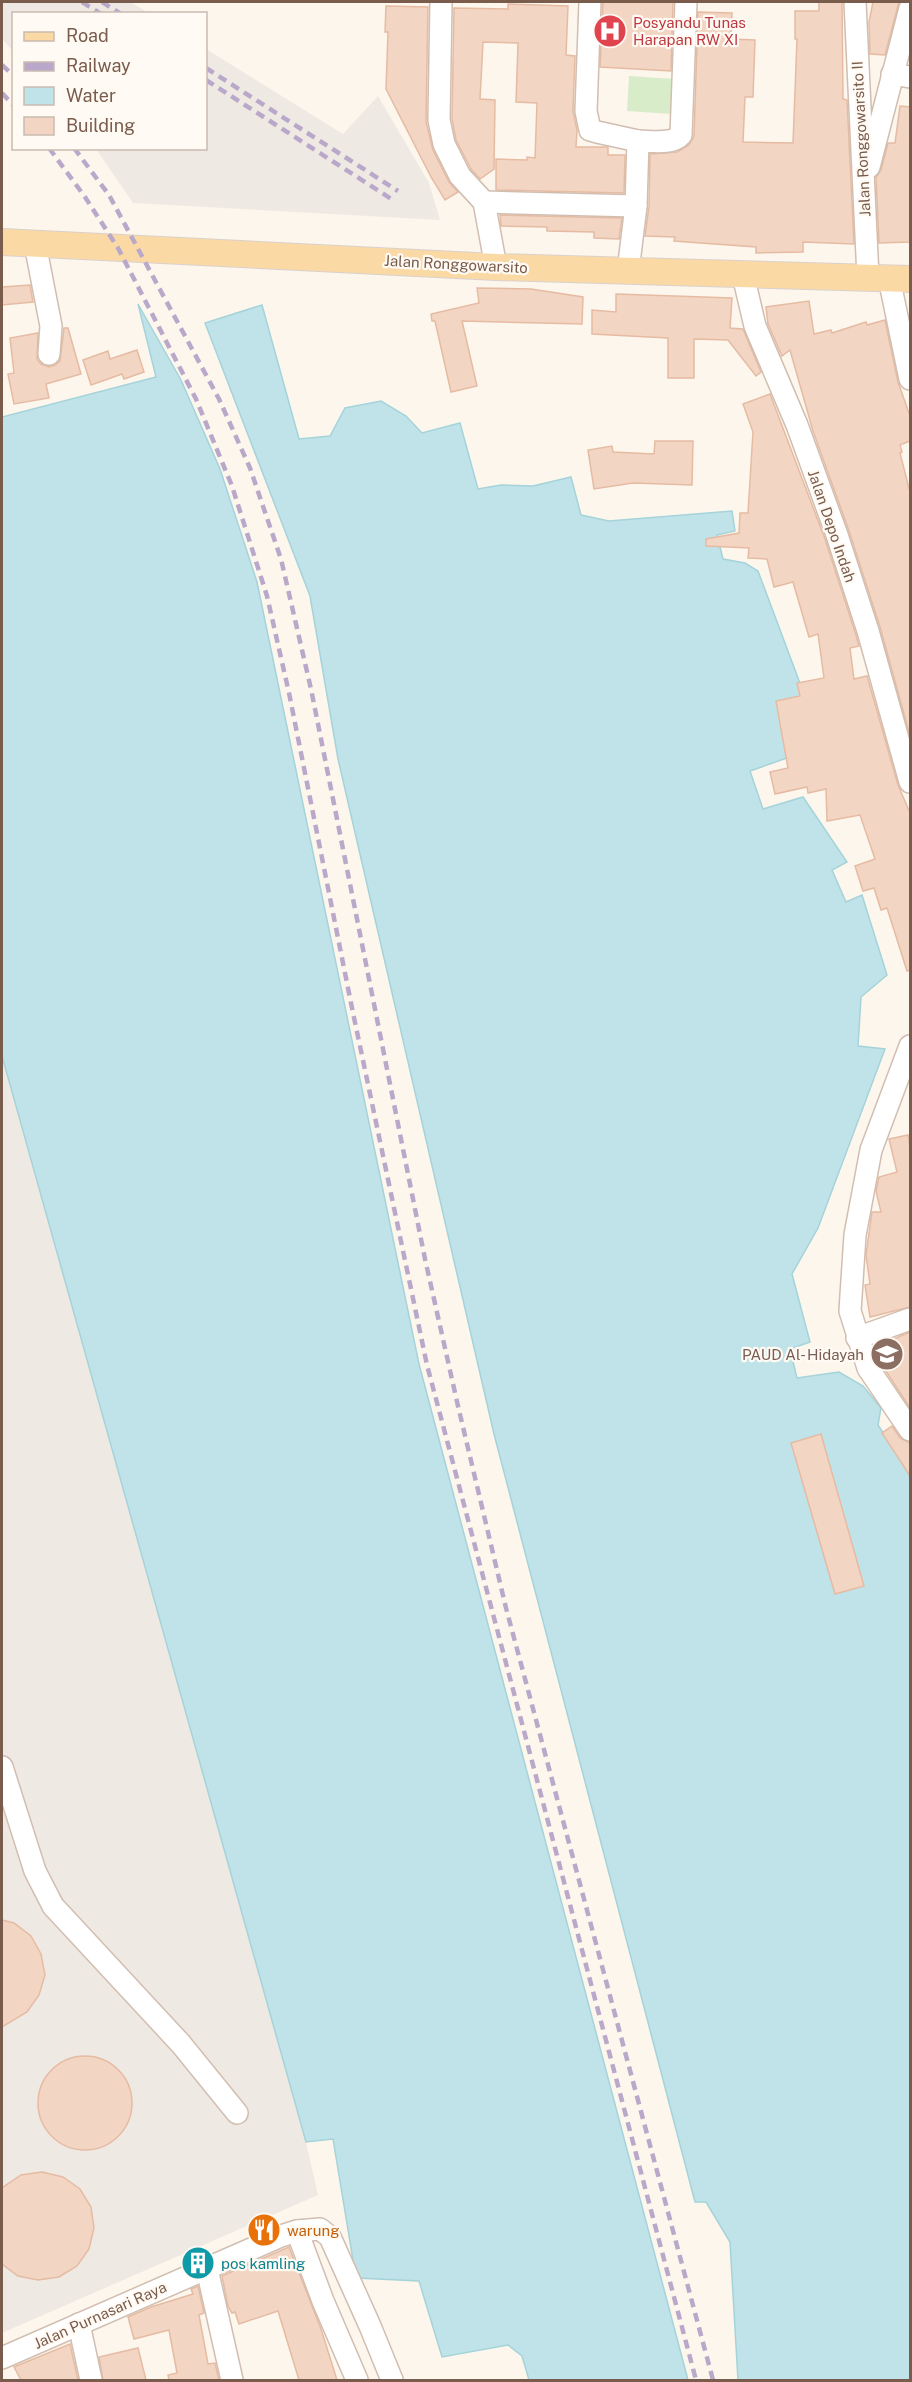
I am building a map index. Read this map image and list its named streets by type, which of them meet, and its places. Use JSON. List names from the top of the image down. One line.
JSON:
{"streets":{"main road":["Jalan Ronggowarsito"],"street":["Jalan Ronggowarsito II","Jalan Depo Indah","Jalan Purnasari Raya"]},"crossings":[["Jalan Ronggowarsito II","Jalan Ronggowarsito"],["Jalan Ronggowarsito","Jalan Depo Indah"]],"places":{"hospital":["Posyandu Tunas Harapan RW XI"],"school or university":["PAUD Al- Hidayah"],"restaurant":["warung"],"building":["pos kamling"]},"legend":["Road","Railway","Water","Building"]}
